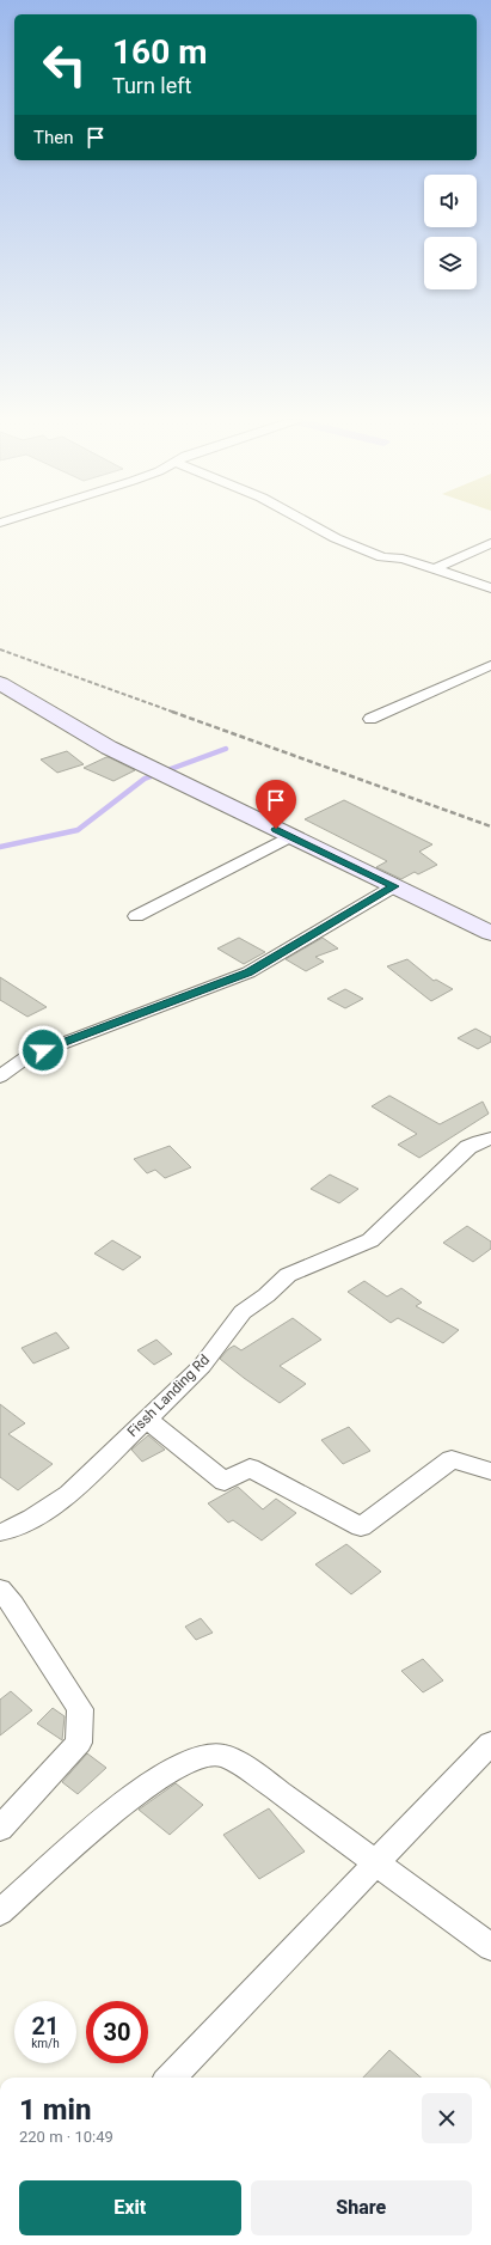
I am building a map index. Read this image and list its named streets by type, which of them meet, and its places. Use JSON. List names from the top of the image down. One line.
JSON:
{"streets":{"street":["Fissh Landing Rd"]},"page":{"turn":["160 m","Turn left"],"then":"Then","speed":"21 km/h","limit":"30","heading":["1 min","220 m · 10:49"],"buttons":["Exit","Share"]}}
